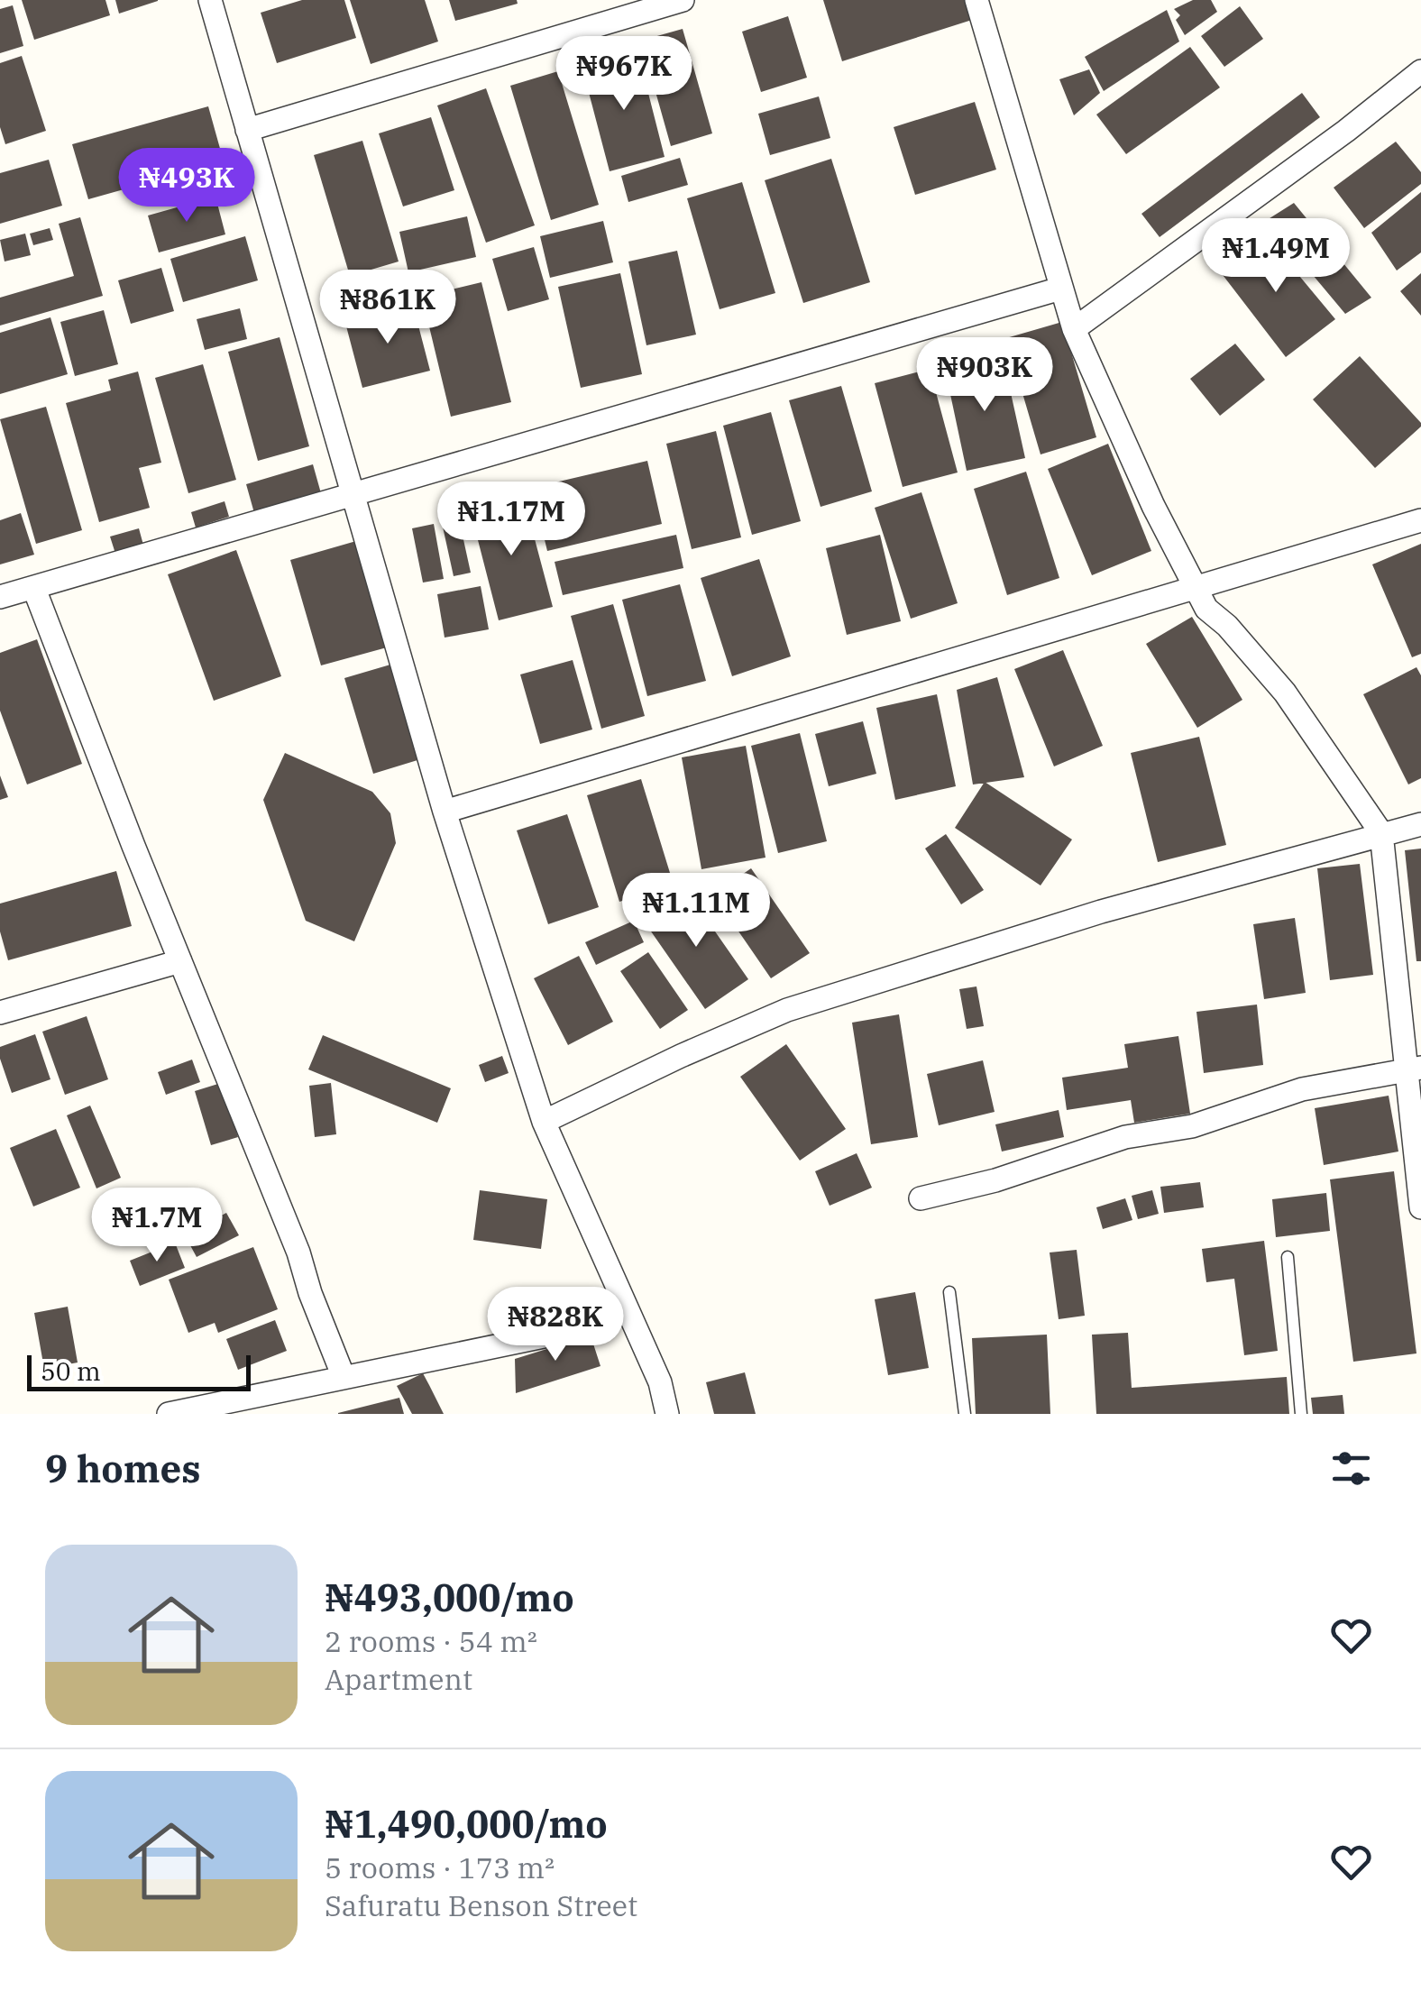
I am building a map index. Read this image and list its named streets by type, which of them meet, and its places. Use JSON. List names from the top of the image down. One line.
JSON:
{"scale_bar":"50 m","page":{"price":["₦967K","₦493K","₦1.49M","₦861K","₦903K","₦1.17M","₦1.11M","₦1.7M","₦828K"],"scale":"50 m","heading":"9 homes","list":[{"name":"₦493,000/mo","note":"2 rooms · 54 m² · Apartment"},{"name":"₦1,490,000/mo","note":"5 rooms · 173 m² · Safuratu Benson Street"}]}}
